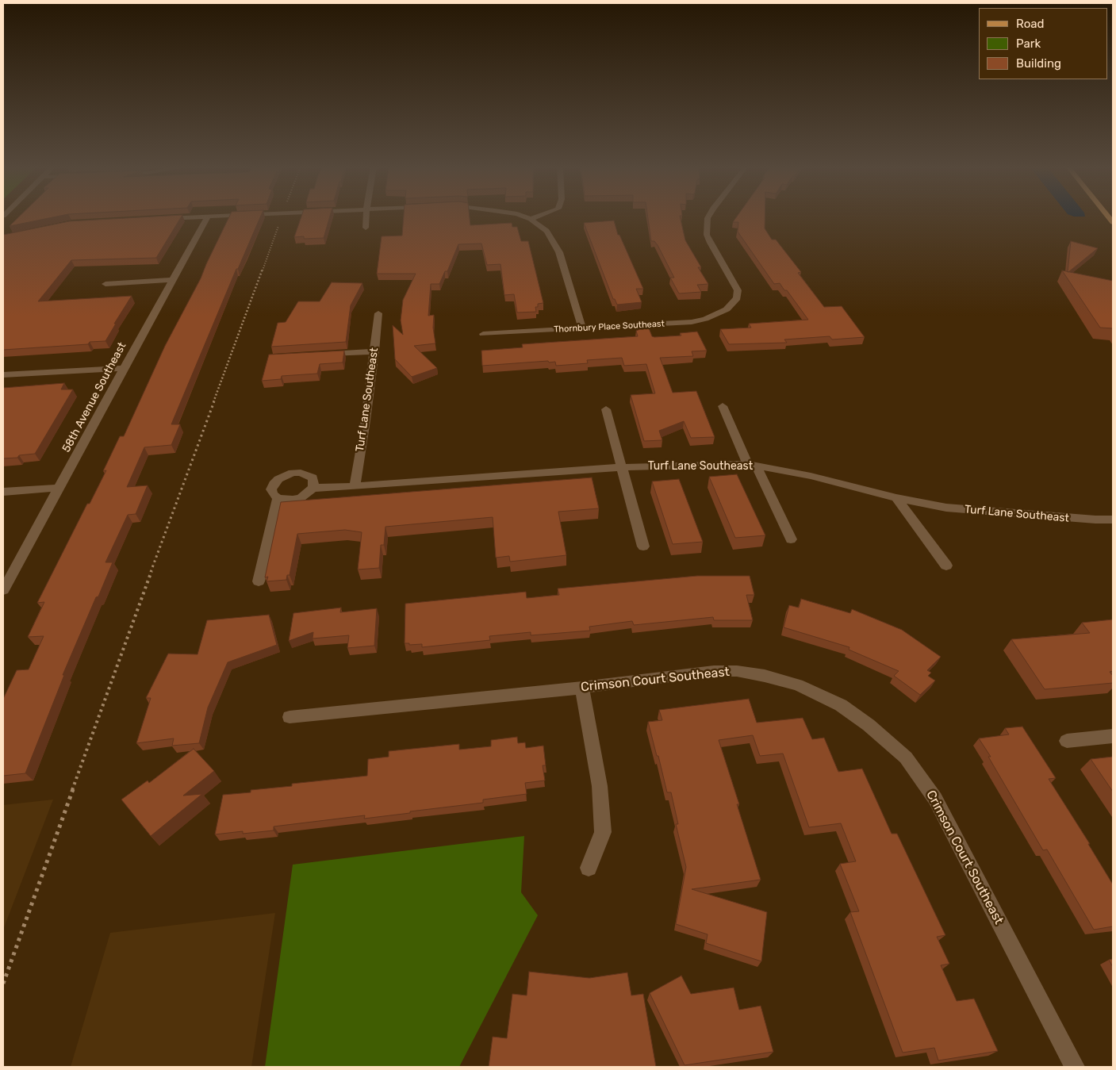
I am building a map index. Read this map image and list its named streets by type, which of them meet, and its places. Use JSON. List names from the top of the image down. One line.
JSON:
{"streets":{"street":["Thornbury Place Southeast","58th Avenue Southeast","Turf Lane Southeast","Crimson Court Southeast"]},"legend":["Road","Park","Building"]}
